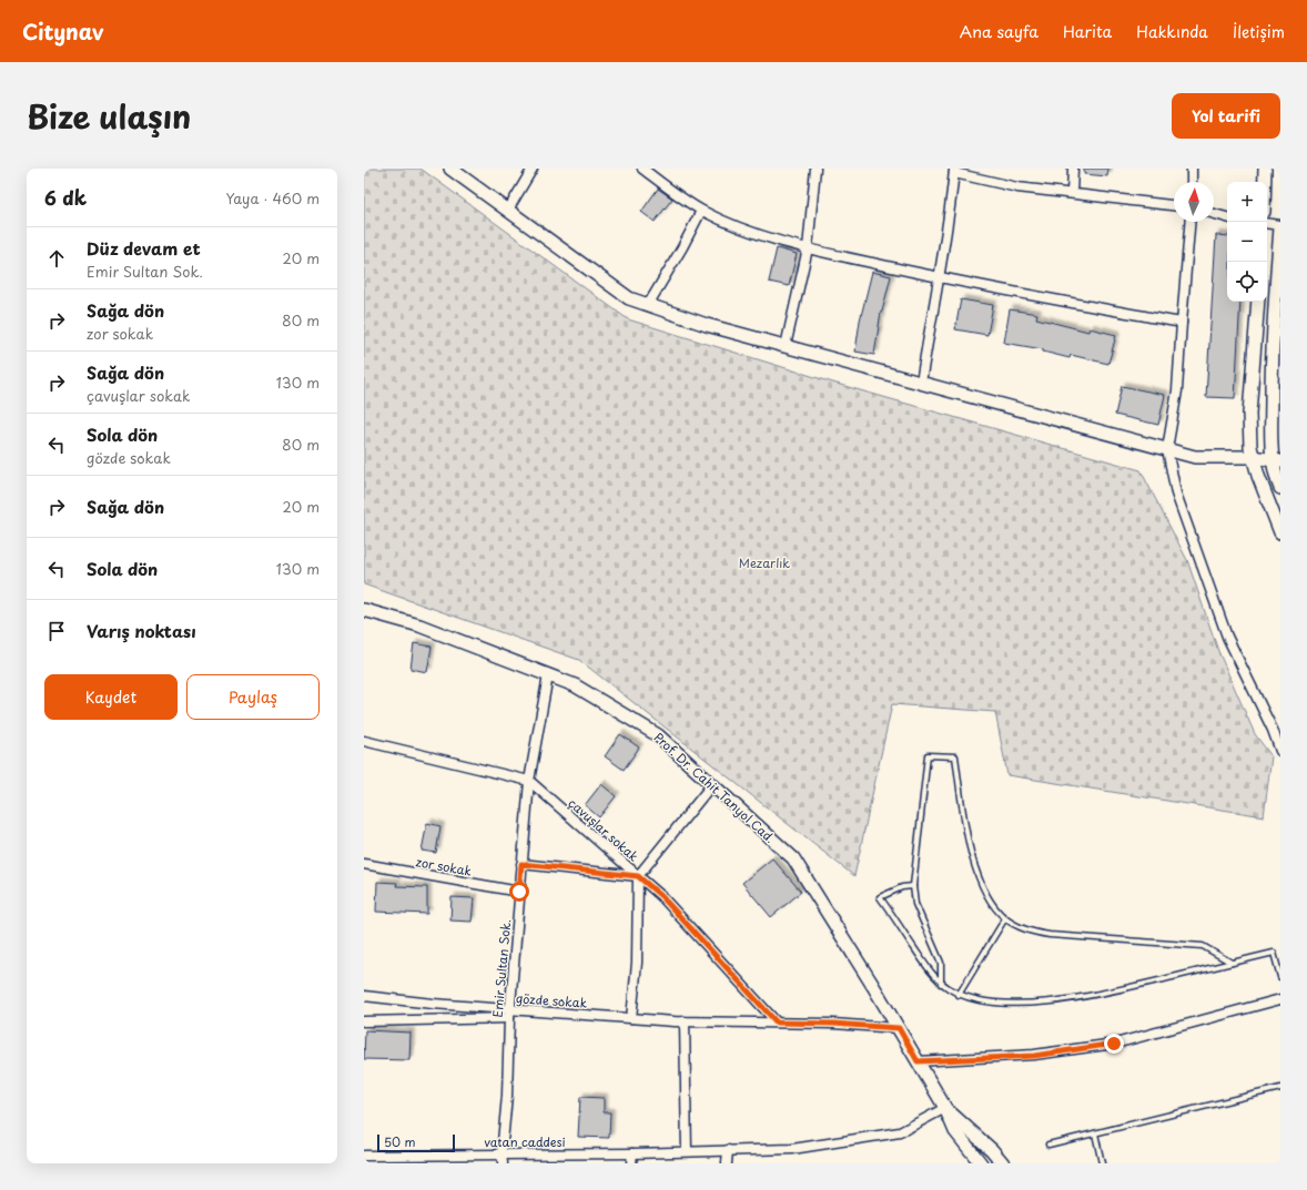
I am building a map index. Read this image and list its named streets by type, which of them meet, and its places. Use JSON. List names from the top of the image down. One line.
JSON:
{"streets":{"street":["Prof. Dr. Cahit Tanyol Cad.","çavuşlar sokak","zor sokak","Emir Sultan Sok.","gözde sokak","vatan caddesi"]},"crossings":[["Prof. Dr. Cahit Tanyol Cad.","Emir Sultan Sok."],["Prof. Dr. Cahit Tanyol Cad.","gözde sokak"],["Prof. Dr. Cahit Tanyol Cad.","vatan caddesi"],["çavuşlar sokak","Emir Sultan Sok."],["çavuşlar sokak","gözde sokak"],["zor sokak","Emir Sultan Sok."],["Emir Sultan Sok.","gözde sokak"],["Emir Sultan Sok.","vatan caddesi"]],"parks":["Mezarlık"],"scale_bar":"50 m","north":"top","page":{"header":"Citynav","nav":["Ana sayfa","Harita","Hakkında","İletişim"],"title":"Bize ulaşın","buttons":["Yol tarifi",["Kaydet","Paylaş"]],"heading":["6 dk","Yaya · 460 m"],"map_buttons":["+","−"],"list":[["Düz devam et","Emir Sultan Sok.","20 m"],["Sağa dön","zor sokak","80 m"],["Sağa dön","çavuşlar sokak","130 m"],["Sola dön","gözde sokak","80 m"],["Sağa dön","20 m"],["Sola dön","130 m"],"Varış noktası"],"scale":"50 m"}}
